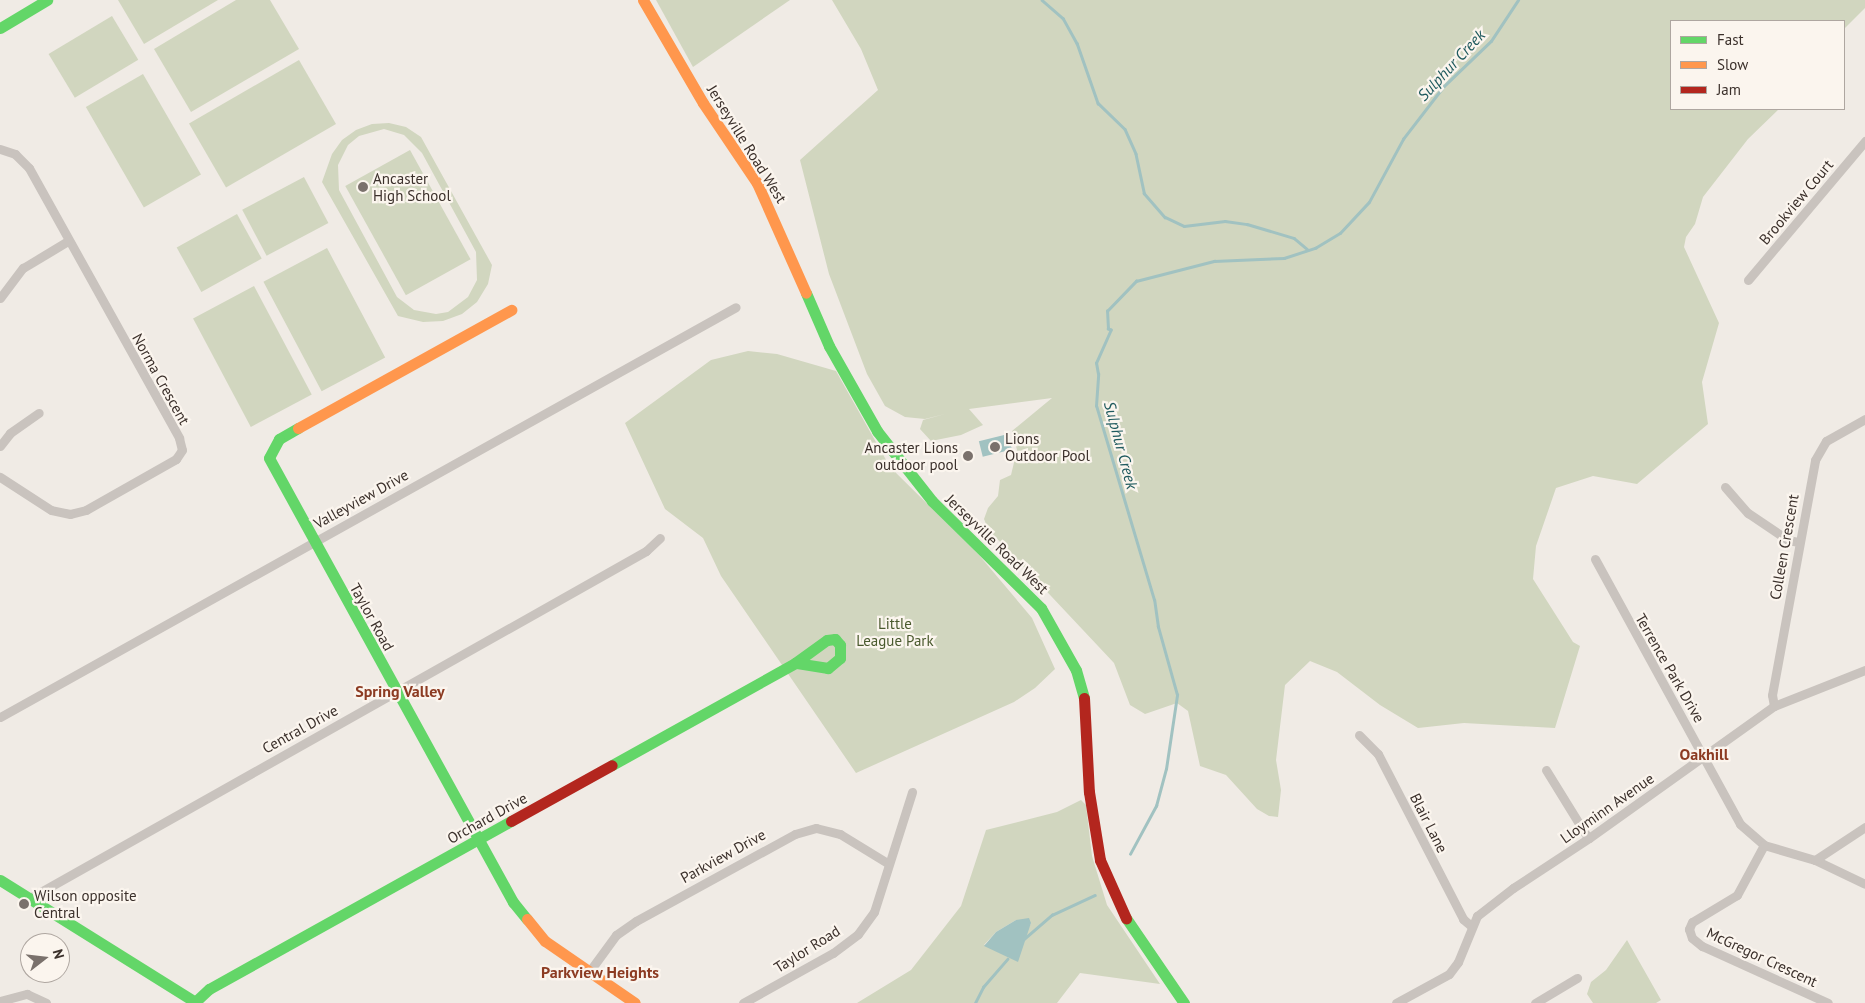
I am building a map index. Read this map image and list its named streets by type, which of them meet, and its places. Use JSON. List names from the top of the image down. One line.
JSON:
{"streets":{"street":["Jerseyville Road West","Brookview Court","Norma Crescent","Valleyview Drive","Colleen Crescent","Taylor Road","Terrence Park Drive","Central Drive","Lloyminn Avenue","Orchard Drive","Blair Lane","Parkview Drive","McGregor Crescent"]},"crossings":[["Valleyview Drive","Taylor Road"],["Colleen Crescent","Lloyminn Avenue"],["Taylor Road","Central Drive"],["Taylor Road","Orchard Drive"],["Taylor Road","Parkview Drive"],["Terrence Park Drive","Lloyminn Avenue"],["Terrence Park Drive","McGregor Crescent"],["Lloyminn Avenue","Blair Lane"]],"districts":["Spring Valley","Oakhill","Parkview Heights"],"water":["Sulphur Creek"],"parks":["Little League Park"],"places":["Ancaster High School","Lions Outdoor Pool","Ancaster Lions outdoor pool","Wilson opposite Central"],"legend":["Fast","Slow","Jam"],"north":"right"}
